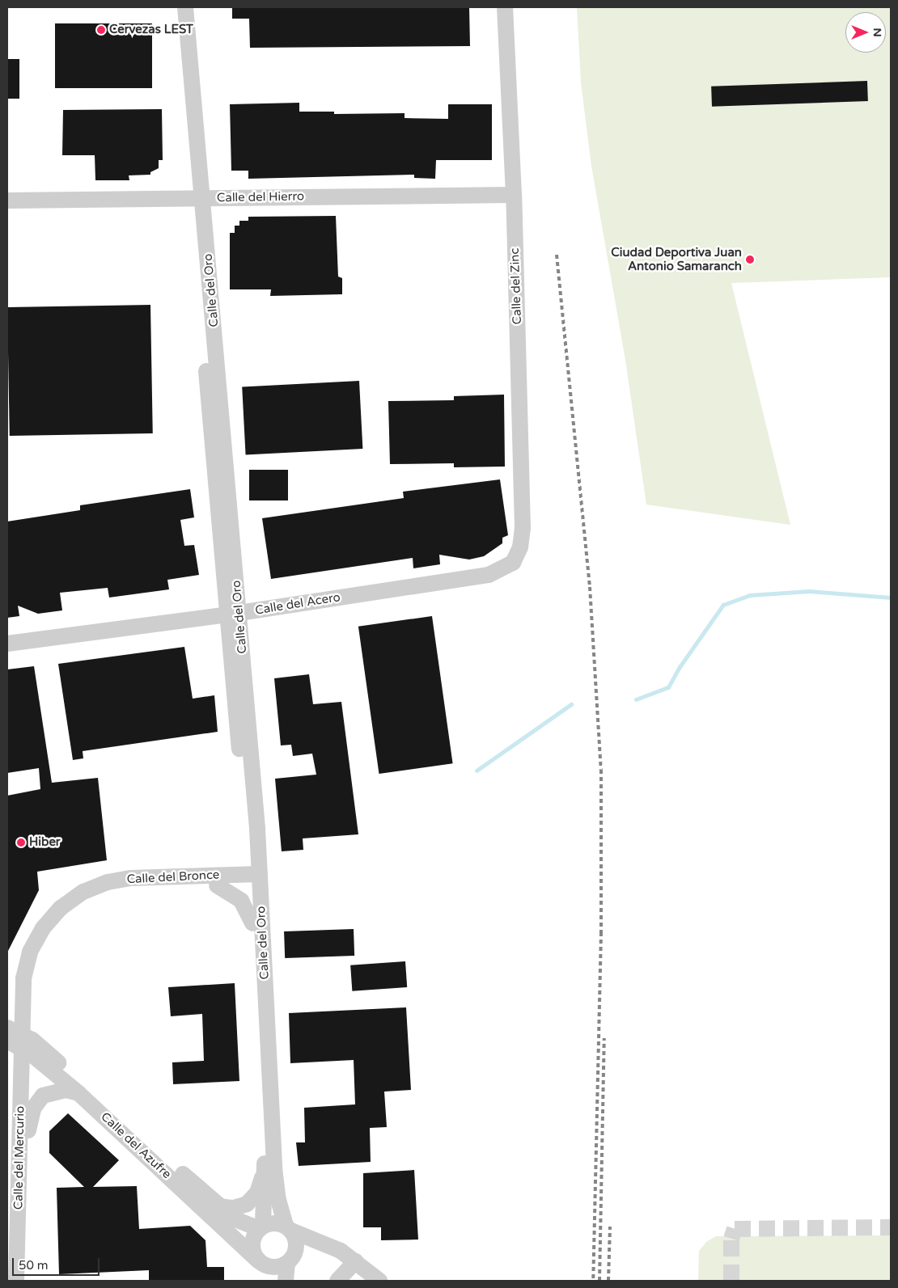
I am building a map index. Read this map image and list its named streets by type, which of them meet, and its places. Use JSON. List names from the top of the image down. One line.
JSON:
{"streets":{"street":["Calle del Hierro","Calle del Zinc","Calle del Oro","Calle del Acero","Calle del Bronce","Calle del Azufre","Calle del Mercurio"]},"crossings":[["Calle del Hierro","Calle del Zinc"],["Calle del Hierro","Calle del Oro"],["Calle del Zinc","Calle del Acero"],["Calle del Oro","Calle del Acero"],["Calle del Oro","Calle del Bronce"],["Calle del Oro","Calle del Azufre"],["Calle del Bronce","Calle del Azufre"],["Calle del Bronce","Calle del Mercurio"],["Calle del Azufre","Calle del Mercurio"]],"places":["Cervezas LEST","Ciudad Deportiva Juan Antonio Samaranch","Hiber"],"scale_bar":"50 m","north":"right"}
